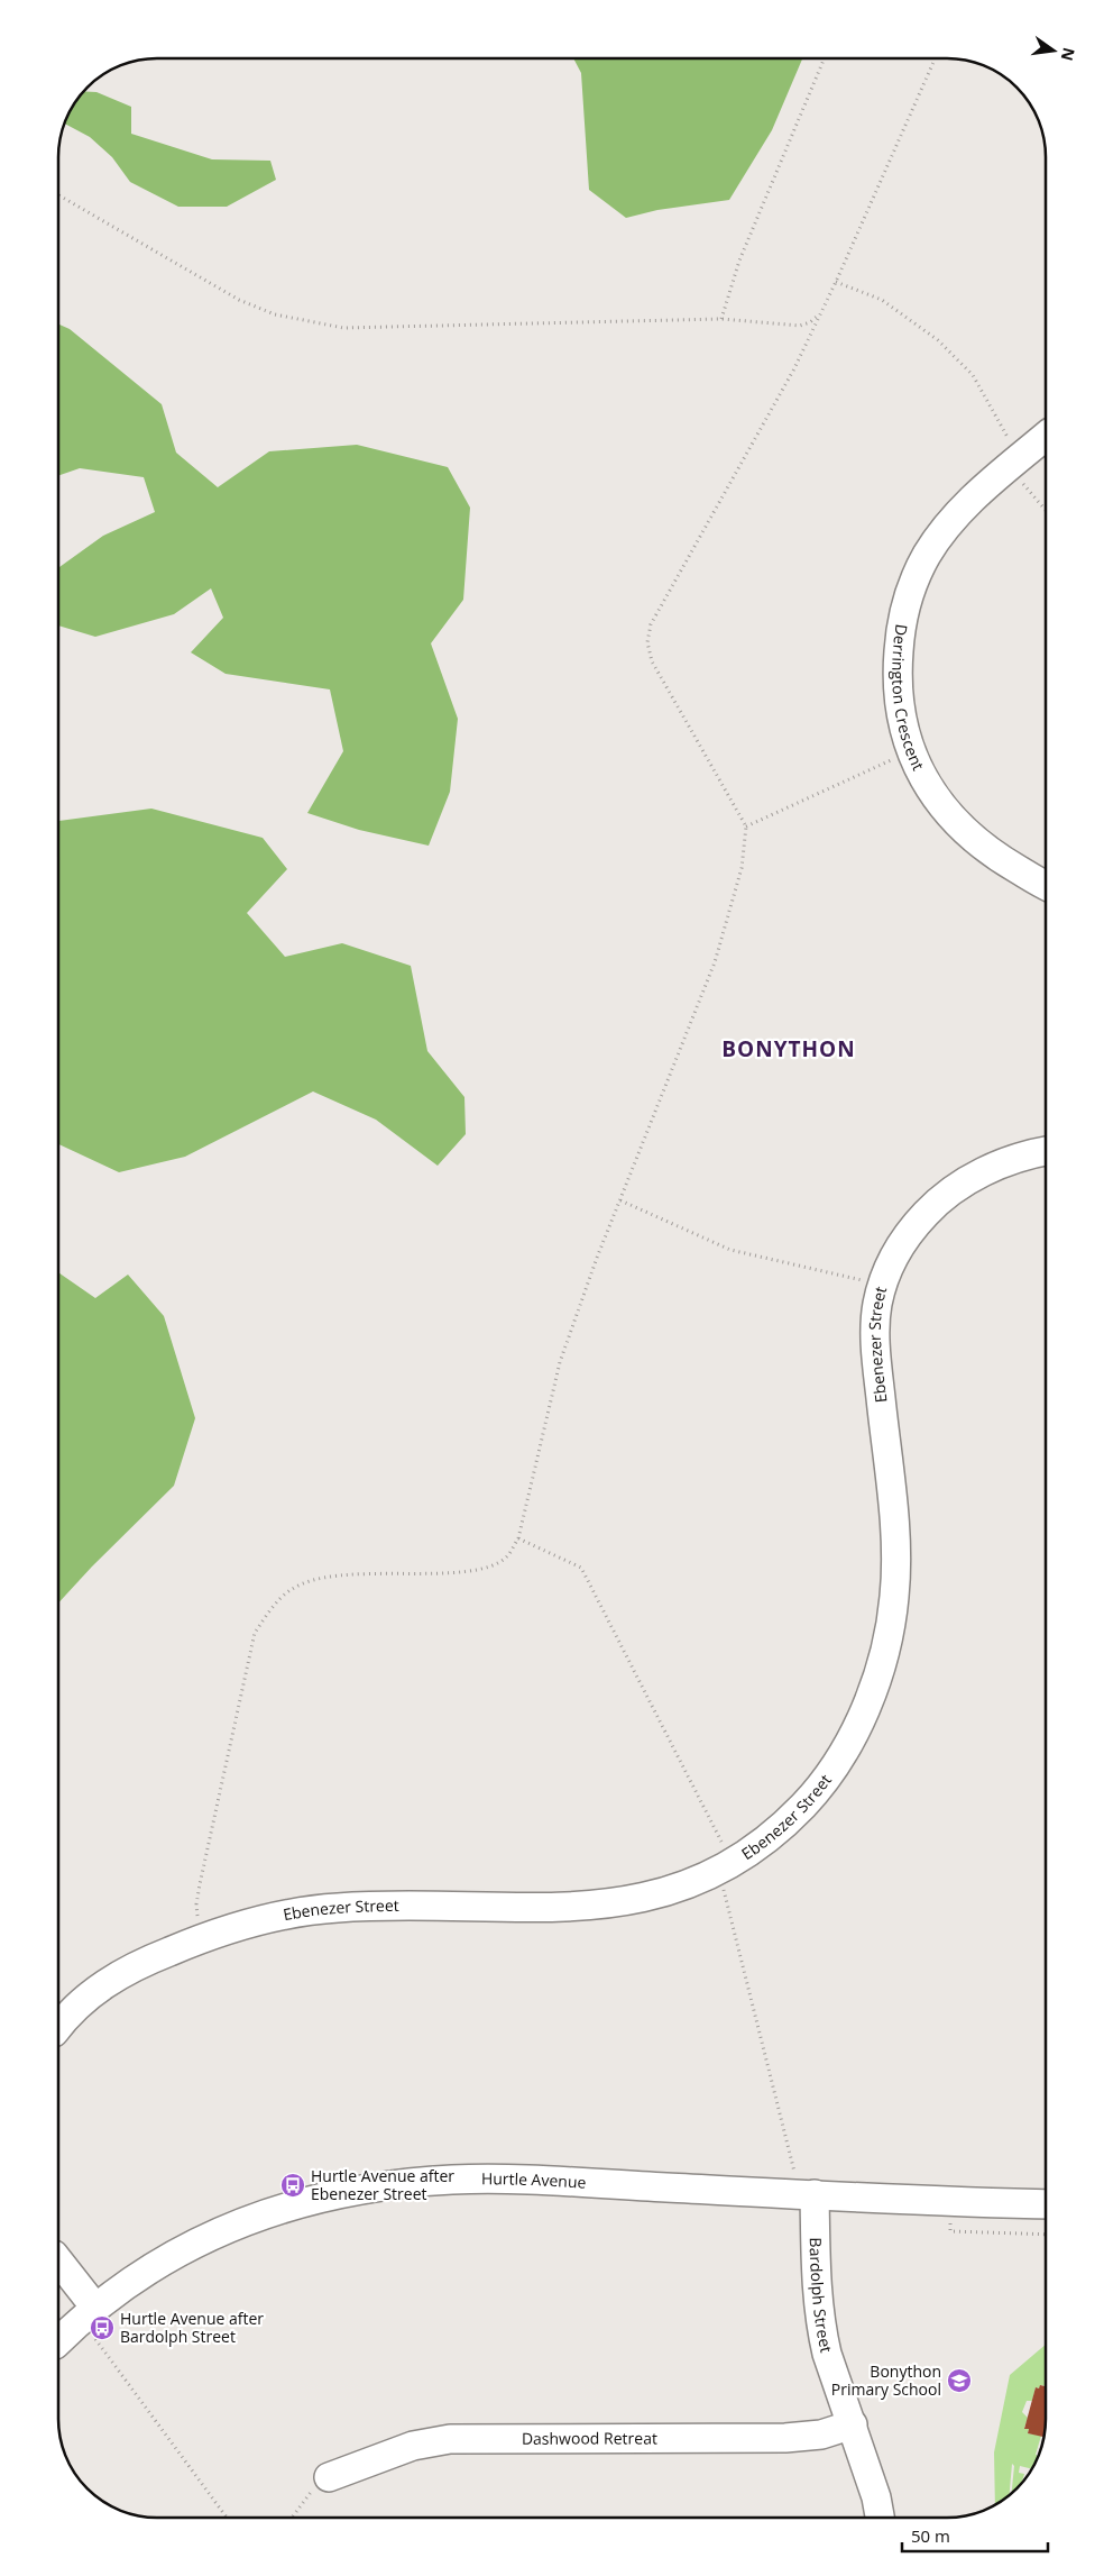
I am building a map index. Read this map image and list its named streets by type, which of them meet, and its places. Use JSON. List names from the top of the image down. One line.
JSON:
{"streets":{"street":["Derrington Crescent","Ebenezer Street","Hurtle Avenue","Bardolph Street","Dashwood Retreat"]},"crossings":[["Hurtle Avenue","Bardolph Street"],["Bardolph Street","Dashwood Retreat"]],"districts":["BONYTHON"],"places":{"bus stop":["Hurtle Avenue after Ebenezer Street","Hurtle Avenue after Bardolph Street"],"school or university":["Bonython Primary School"]},"scale_bar":"50 m","north":"right"}
